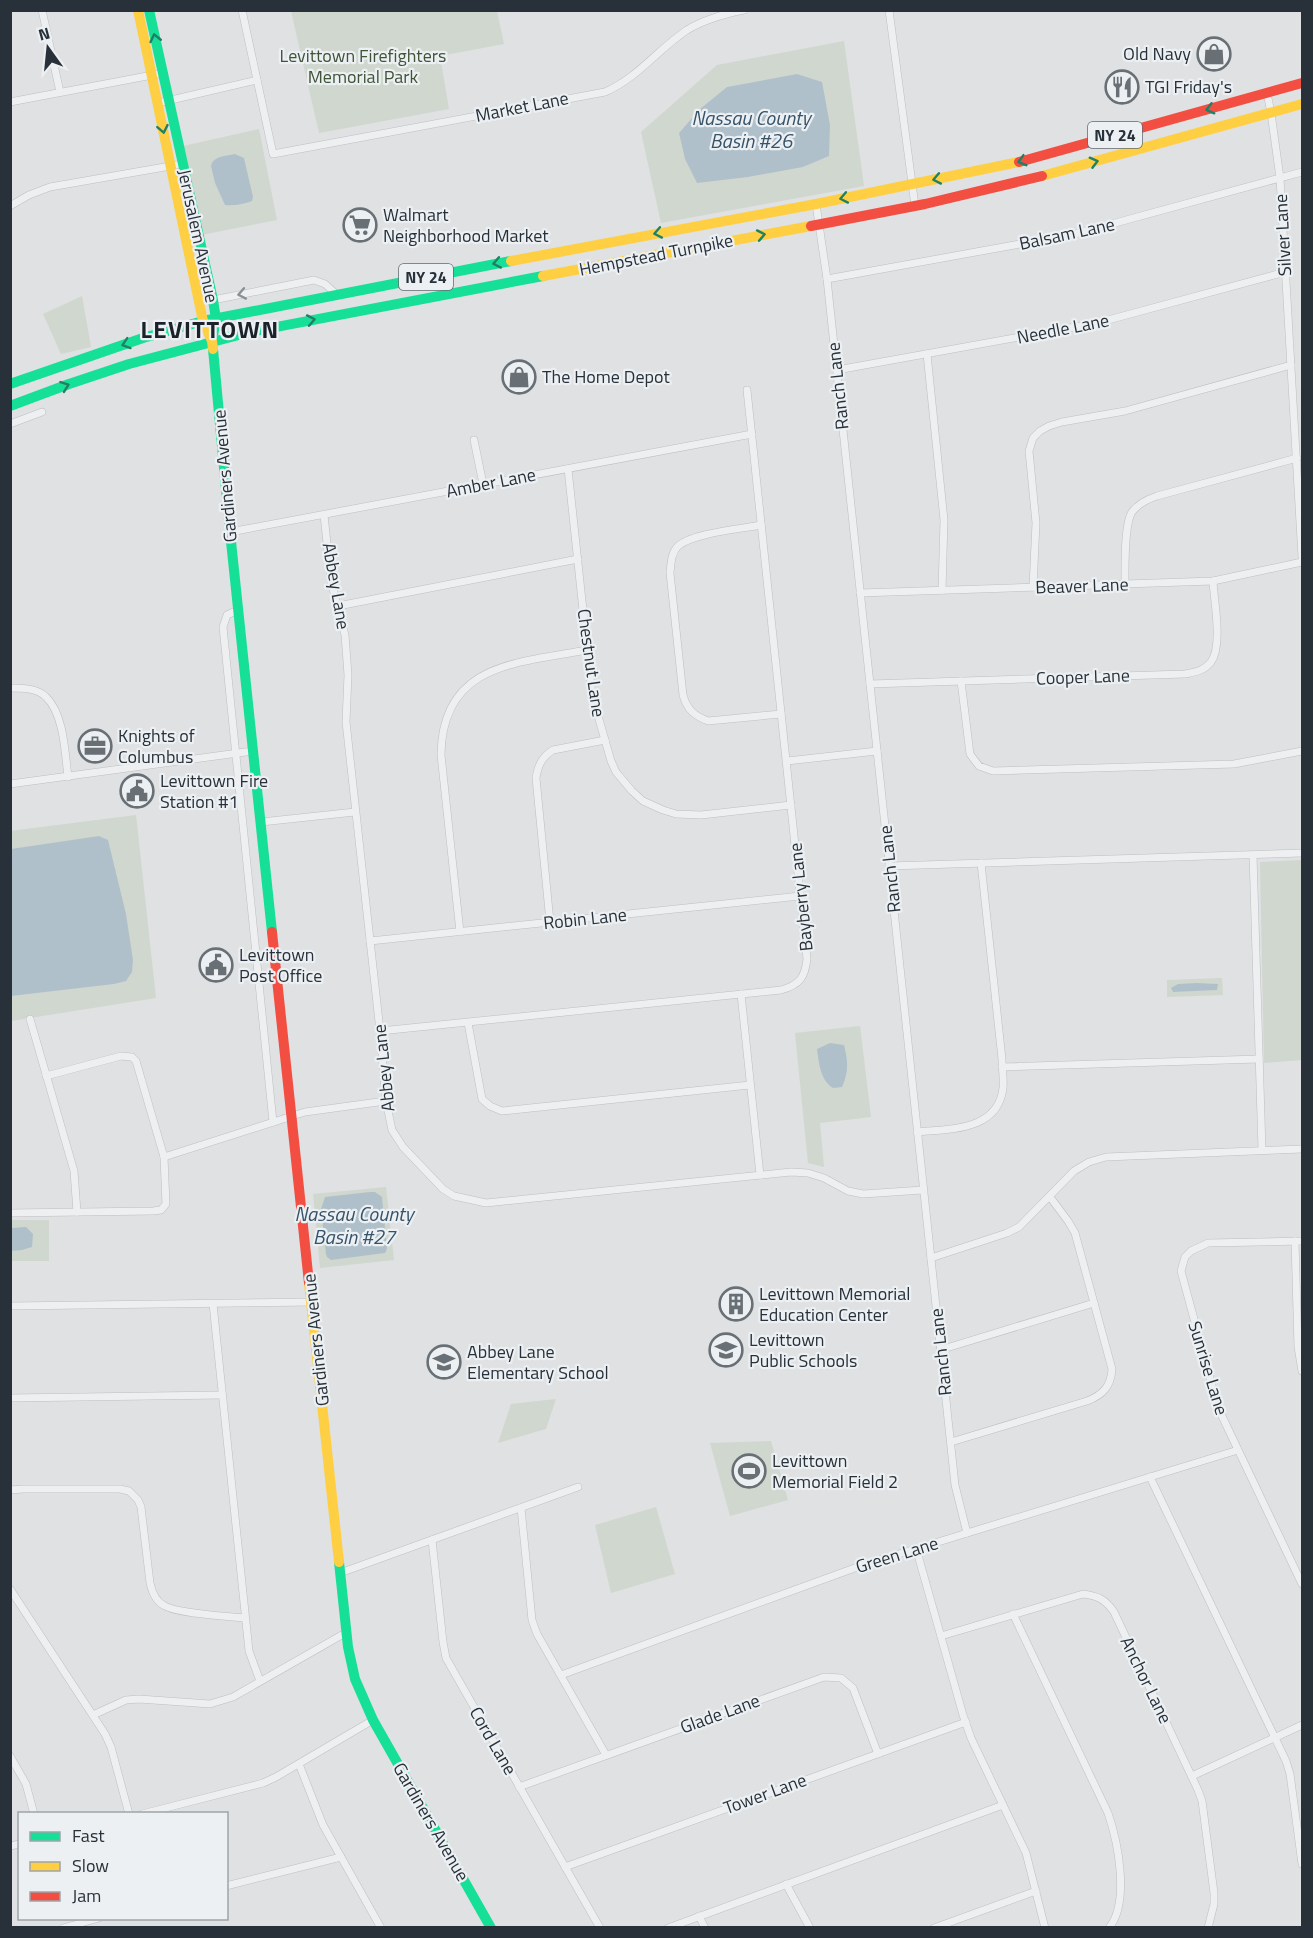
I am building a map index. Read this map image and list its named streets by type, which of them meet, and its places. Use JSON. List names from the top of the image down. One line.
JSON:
{"streets":{"main road":["NY 24","Jerusalem Avenue","Hempstead Turnpike","Gardiners Avenue"],"street":["Market Lane","Balsam Lane","Silver Lane","Needle Lane","Ranch Lane","Amber Lane","Abbey Lane","Beaver Lane","Chestnut Lane","Cooper Lane","Bayberry Lane","Robin Lane","Sunrise Lane","Green Lane","Anchor Lane","Glade Lane","Cord Lane","Tower Lane"]},"crossings":[["Balsam Lane","Silver Lane"],["Balsam Lane","Ranch Lane"],["Silver Lane","Hempstead Turnpike"],["Silver Lane","Needle Lane"],["Jerusalem Avenue","Hempstead Turnpike"],["Jerusalem Avenue","Gardiners Avenue"],["Hempstead Turnpike","Ranch Lane"],["Hempstead Turnpike","Gardiners Avenue"],["Needle Lane","Ranch Lane"],["Ranch Lane","Abbey Lane"],["Ranch Lane","Beaver Lane"],["Ranch Lane","Cooper Lane"],["Ranch Lane","Green Lane"],["Gardiners Avenue","Amber Lane"],["Amber Lane","Abbey Lane"],["Amber Lane","Chestnut Lane"],["Amber Lane","Bayberry Lane"],["Abbey Lane","Bayberry Lane"],["Abbey Lane","Robin Lane"],["Beaver Lane","Cooper Lane"],["Chestnut Lane","Bayberry Lane"],["Bayberry Lane","Robin Lane"],["Sunrise Lane","Green Lane"],["Glade Lane","Cord Lane"],["Glade Lane","Tower Lane"],["Cord Lane","Tower Lane"]],"districts":["LEVITTOWN"],"water":["Nassau County Basin #26","Nassau County Basin #27"],"parks":["Levittown Firefighters Memorial Park"],"places":{"shop":["Old Navy","The Home Depot"],"restaurant":["TGI Friday's"],"supermarket":["Walmart Neighborhood Market"],"office":["Knights of Columbus"],"public building":["Levittown Fire Station #1","Levittown Post Office"],"building":["Levittown Memorial Education Center"],"school or university":["Levittown Public Schools","Abbey Lane Elementary School"],"sports":["Levittown Memorial Field 2"]},"legend":["Fast","Slow","Jam"],"north":"top"}
